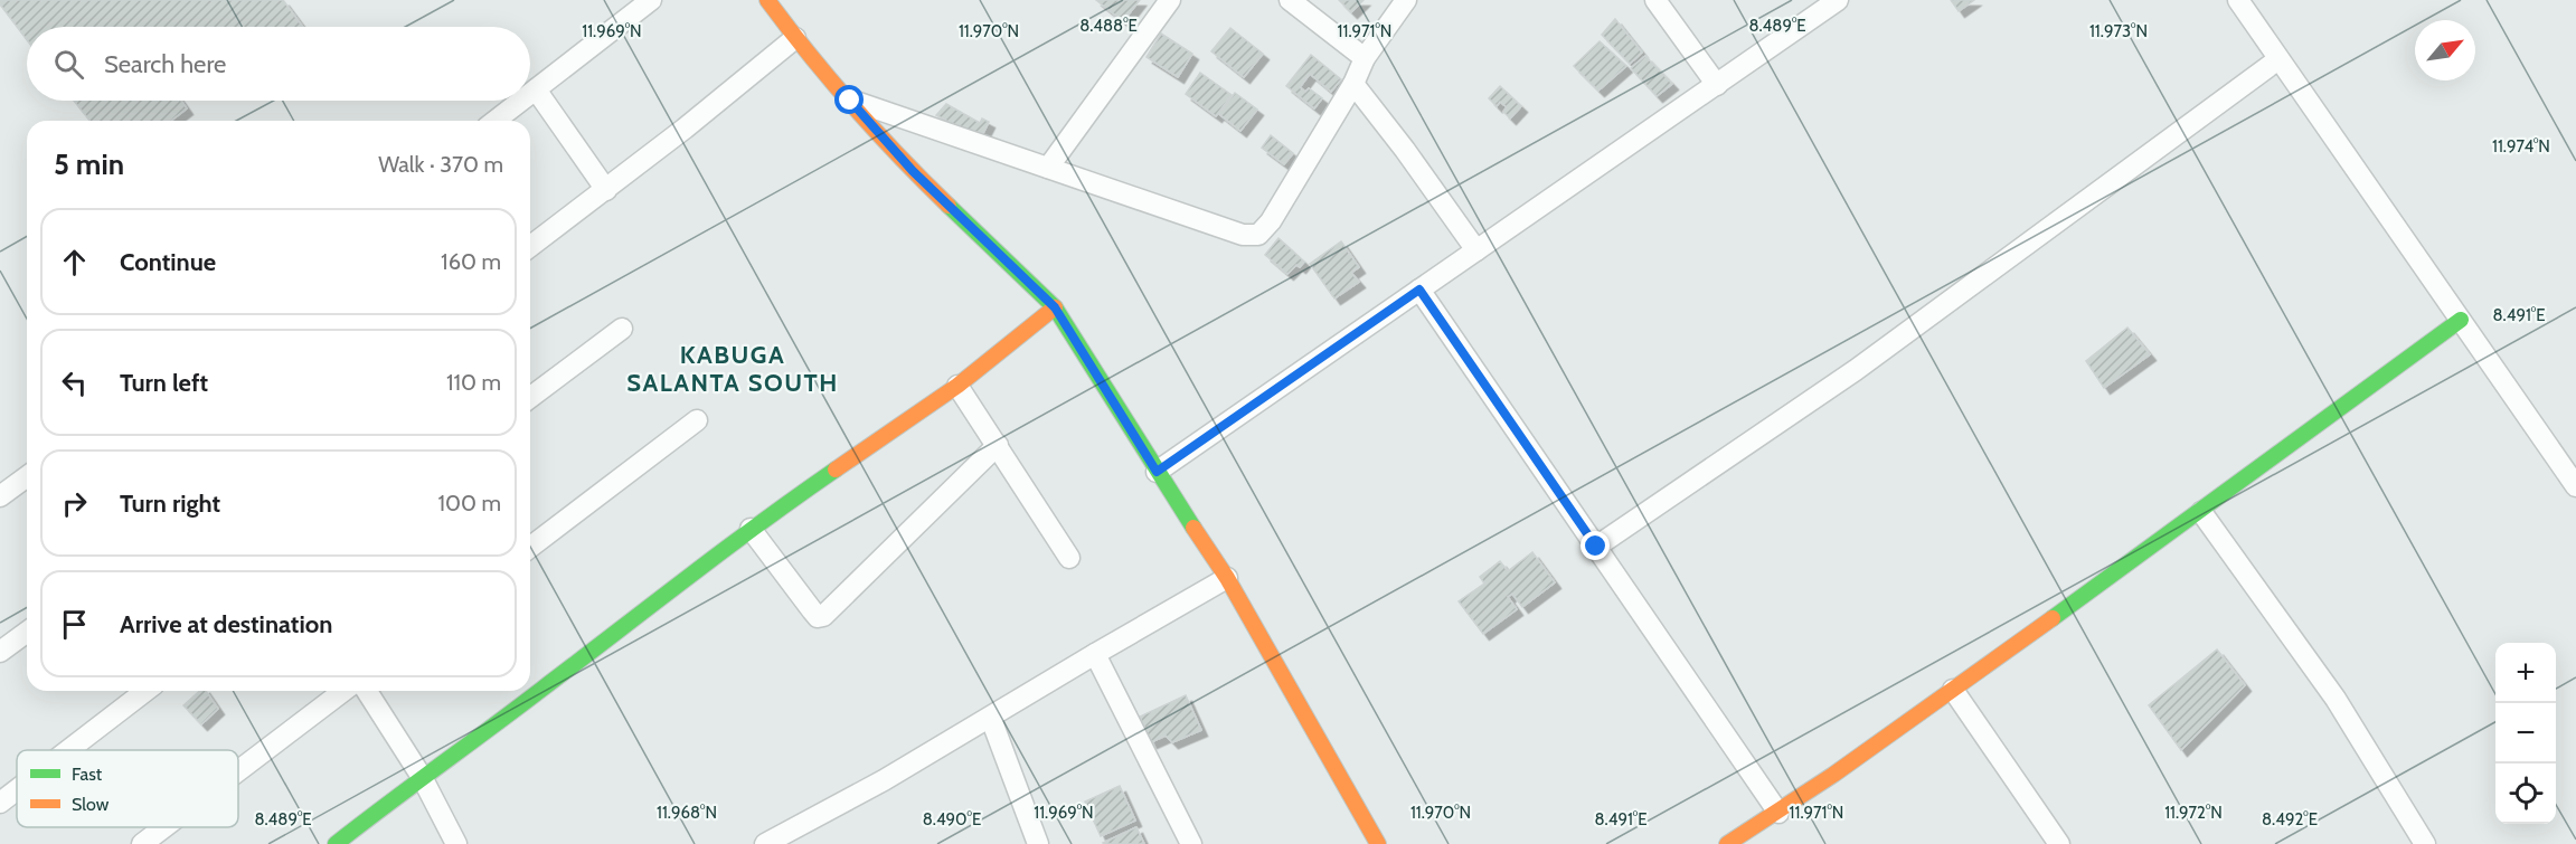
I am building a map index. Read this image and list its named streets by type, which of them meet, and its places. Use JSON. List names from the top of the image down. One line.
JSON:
{"districts":["KABUGA SALANTA SOUTH"],"legend":["Fast","Slow"],"north":"top right","page":{"search":"Search here","heading":["5 min","Walk · 370 m"],"list":[["Continue","160 m"],["Turn left","110 m"],["Turn right","100 m"],"Arrive at destination"],"map_buttons":["+","−"]},"coordinates":["8.488°E","8.489°E","11.969°N","11.970°N","11.971°N","11.973°N","11.974°N","8.491°E","11.968°N","11.972°N","8.490°E","8.492°E"]}
